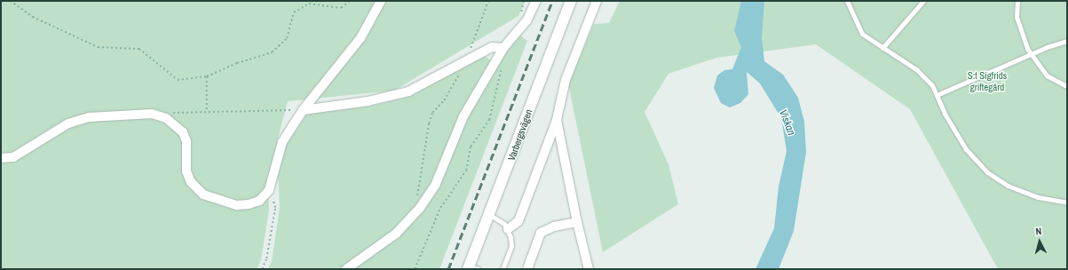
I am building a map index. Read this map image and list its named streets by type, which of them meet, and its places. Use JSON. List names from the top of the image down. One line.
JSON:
{"streets":{"main road":["Varbergsvägen"]},"water":["Viskan"],"parks":["S:t Sigfrids griftegård"],"north":"top"}
